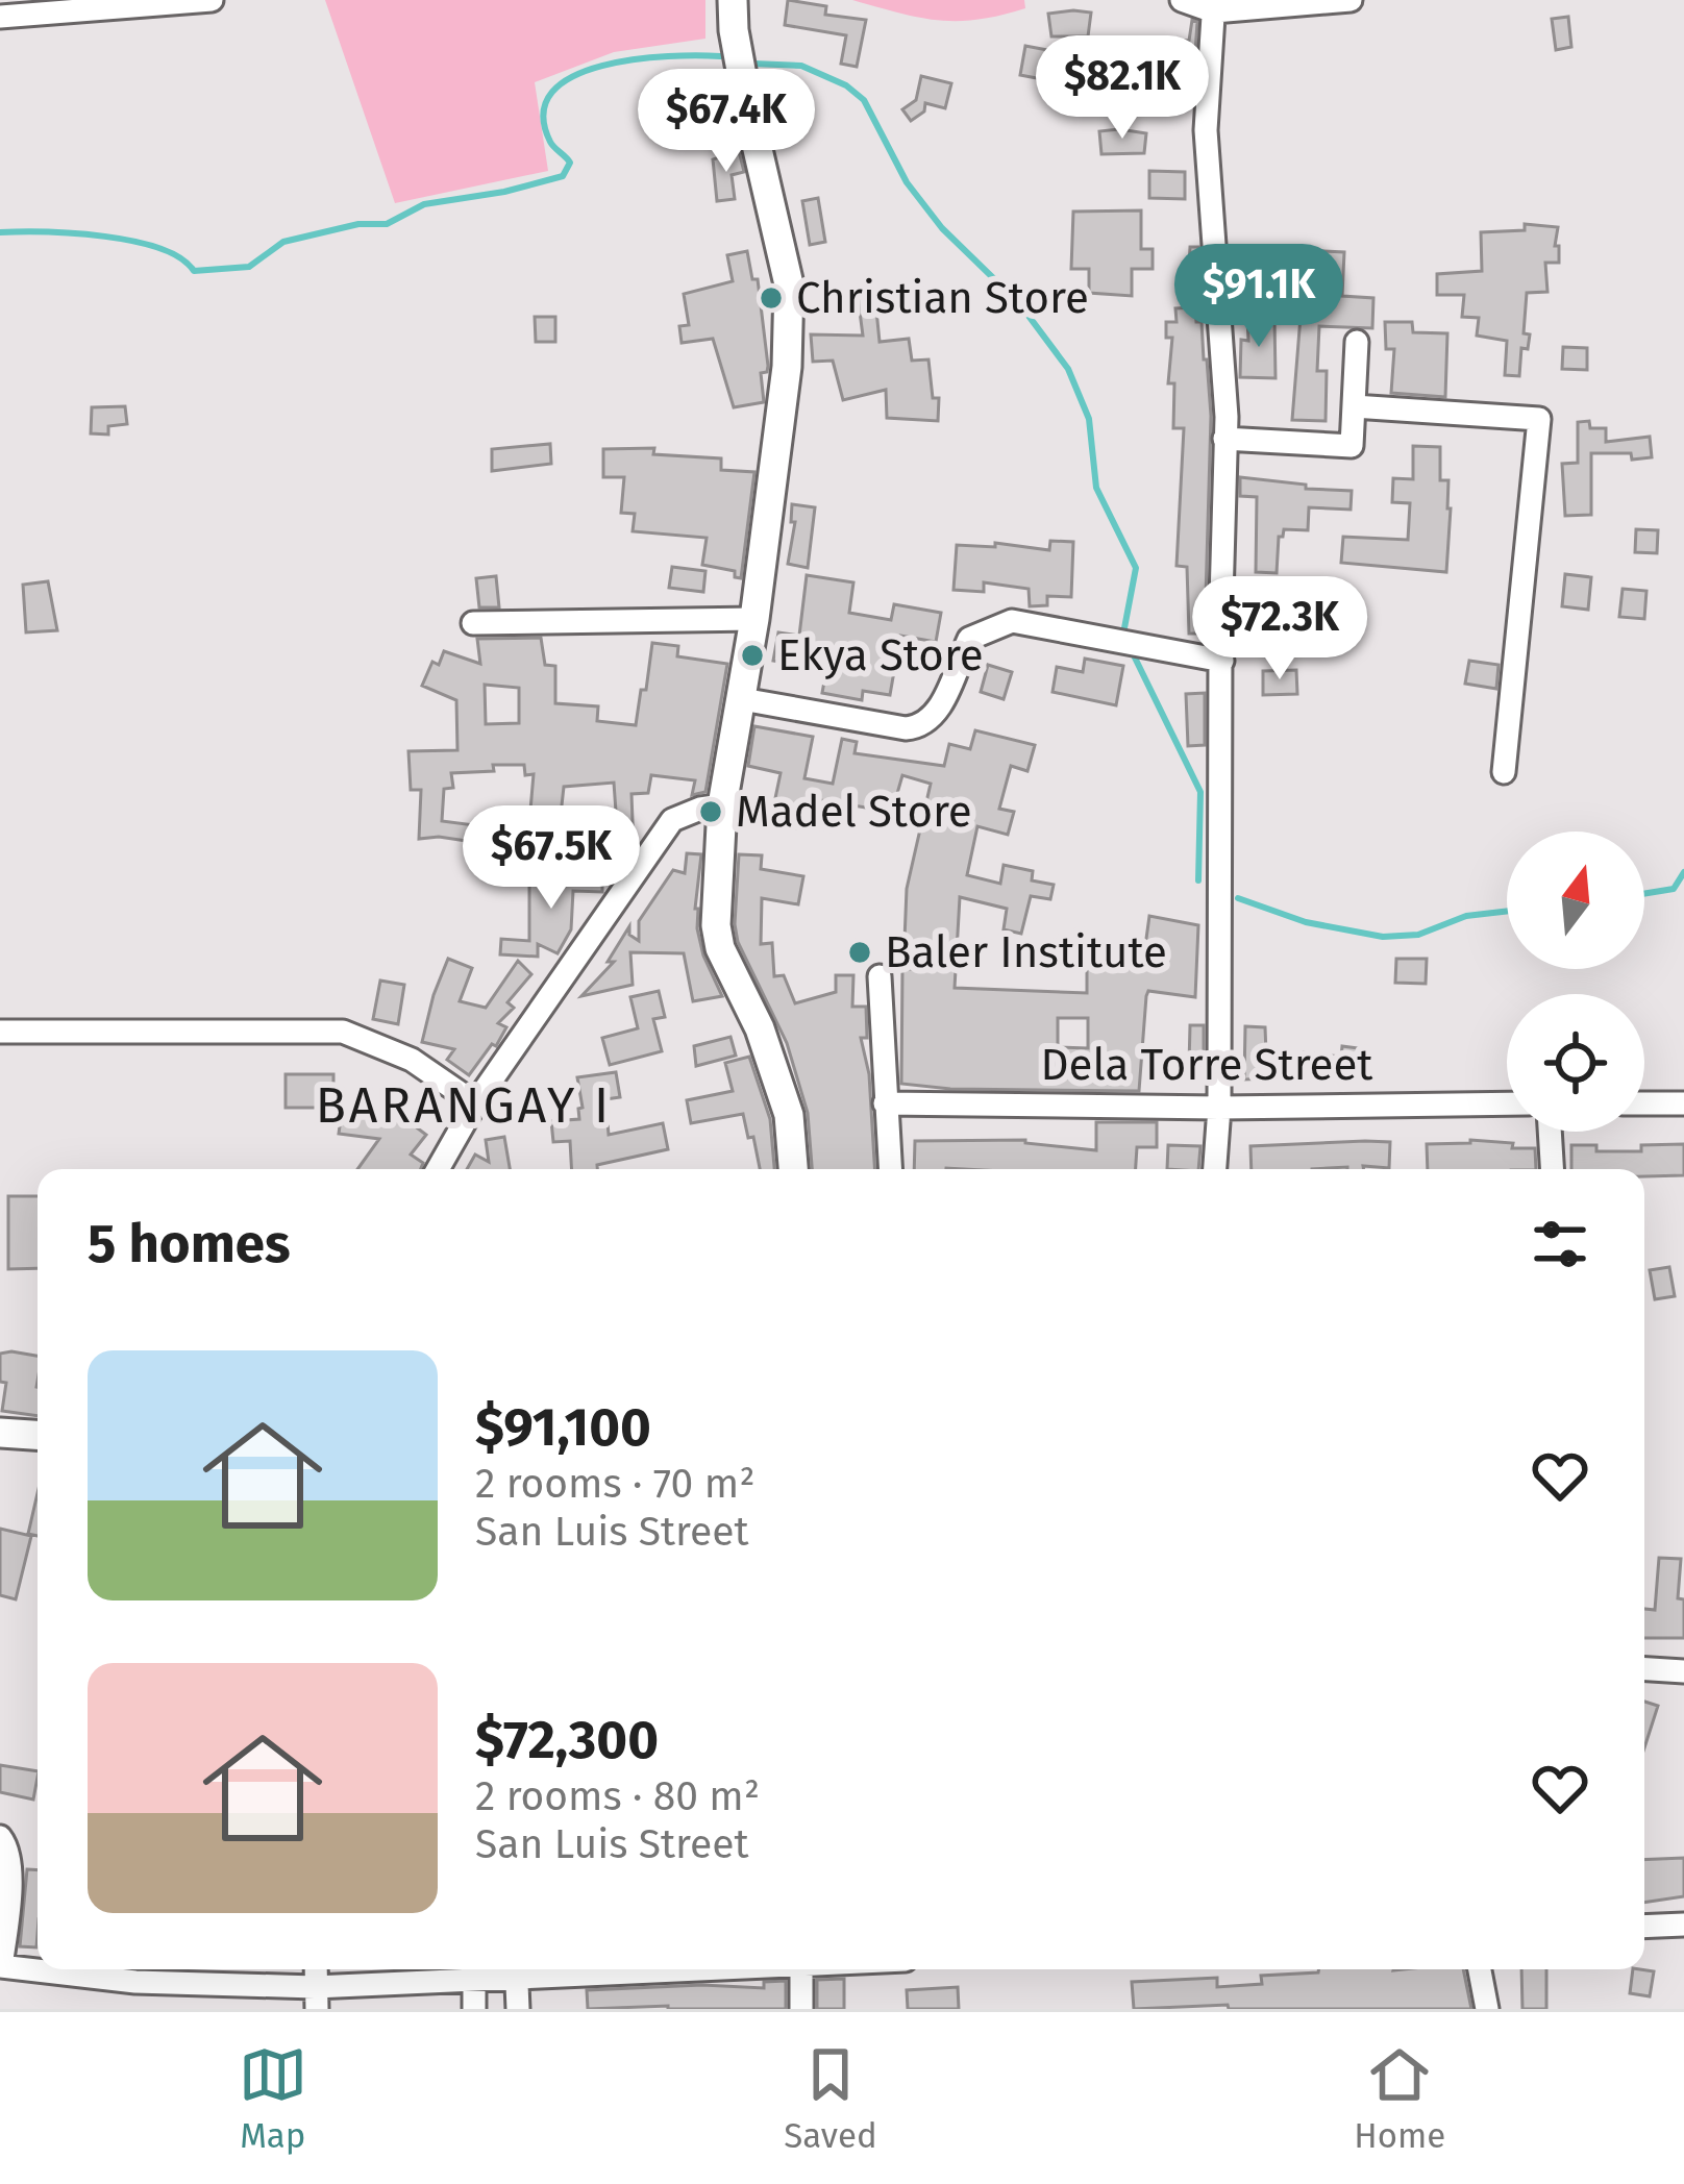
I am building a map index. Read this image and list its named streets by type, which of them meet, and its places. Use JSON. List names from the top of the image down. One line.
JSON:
{"streets":{"street":["Dela Torre Street"]},"districts":["BARANGAY I"],"places":["Christian Store","Ekya Store","Madel Store","Baler Institute"],"north":"top","page":{"price":["$82.1K","$67.4K","$91.1K","$72.3K","$67.5K"],"heading":"5 homes","list":[{"name":"$91,100","note":"2 rooms · 70 m² · San Luis Street"},{"name":"$72,300","note":"2 rooms · 80 m² · San Luis Street"}],"tabs":["Map","Saved","Home"]}}
